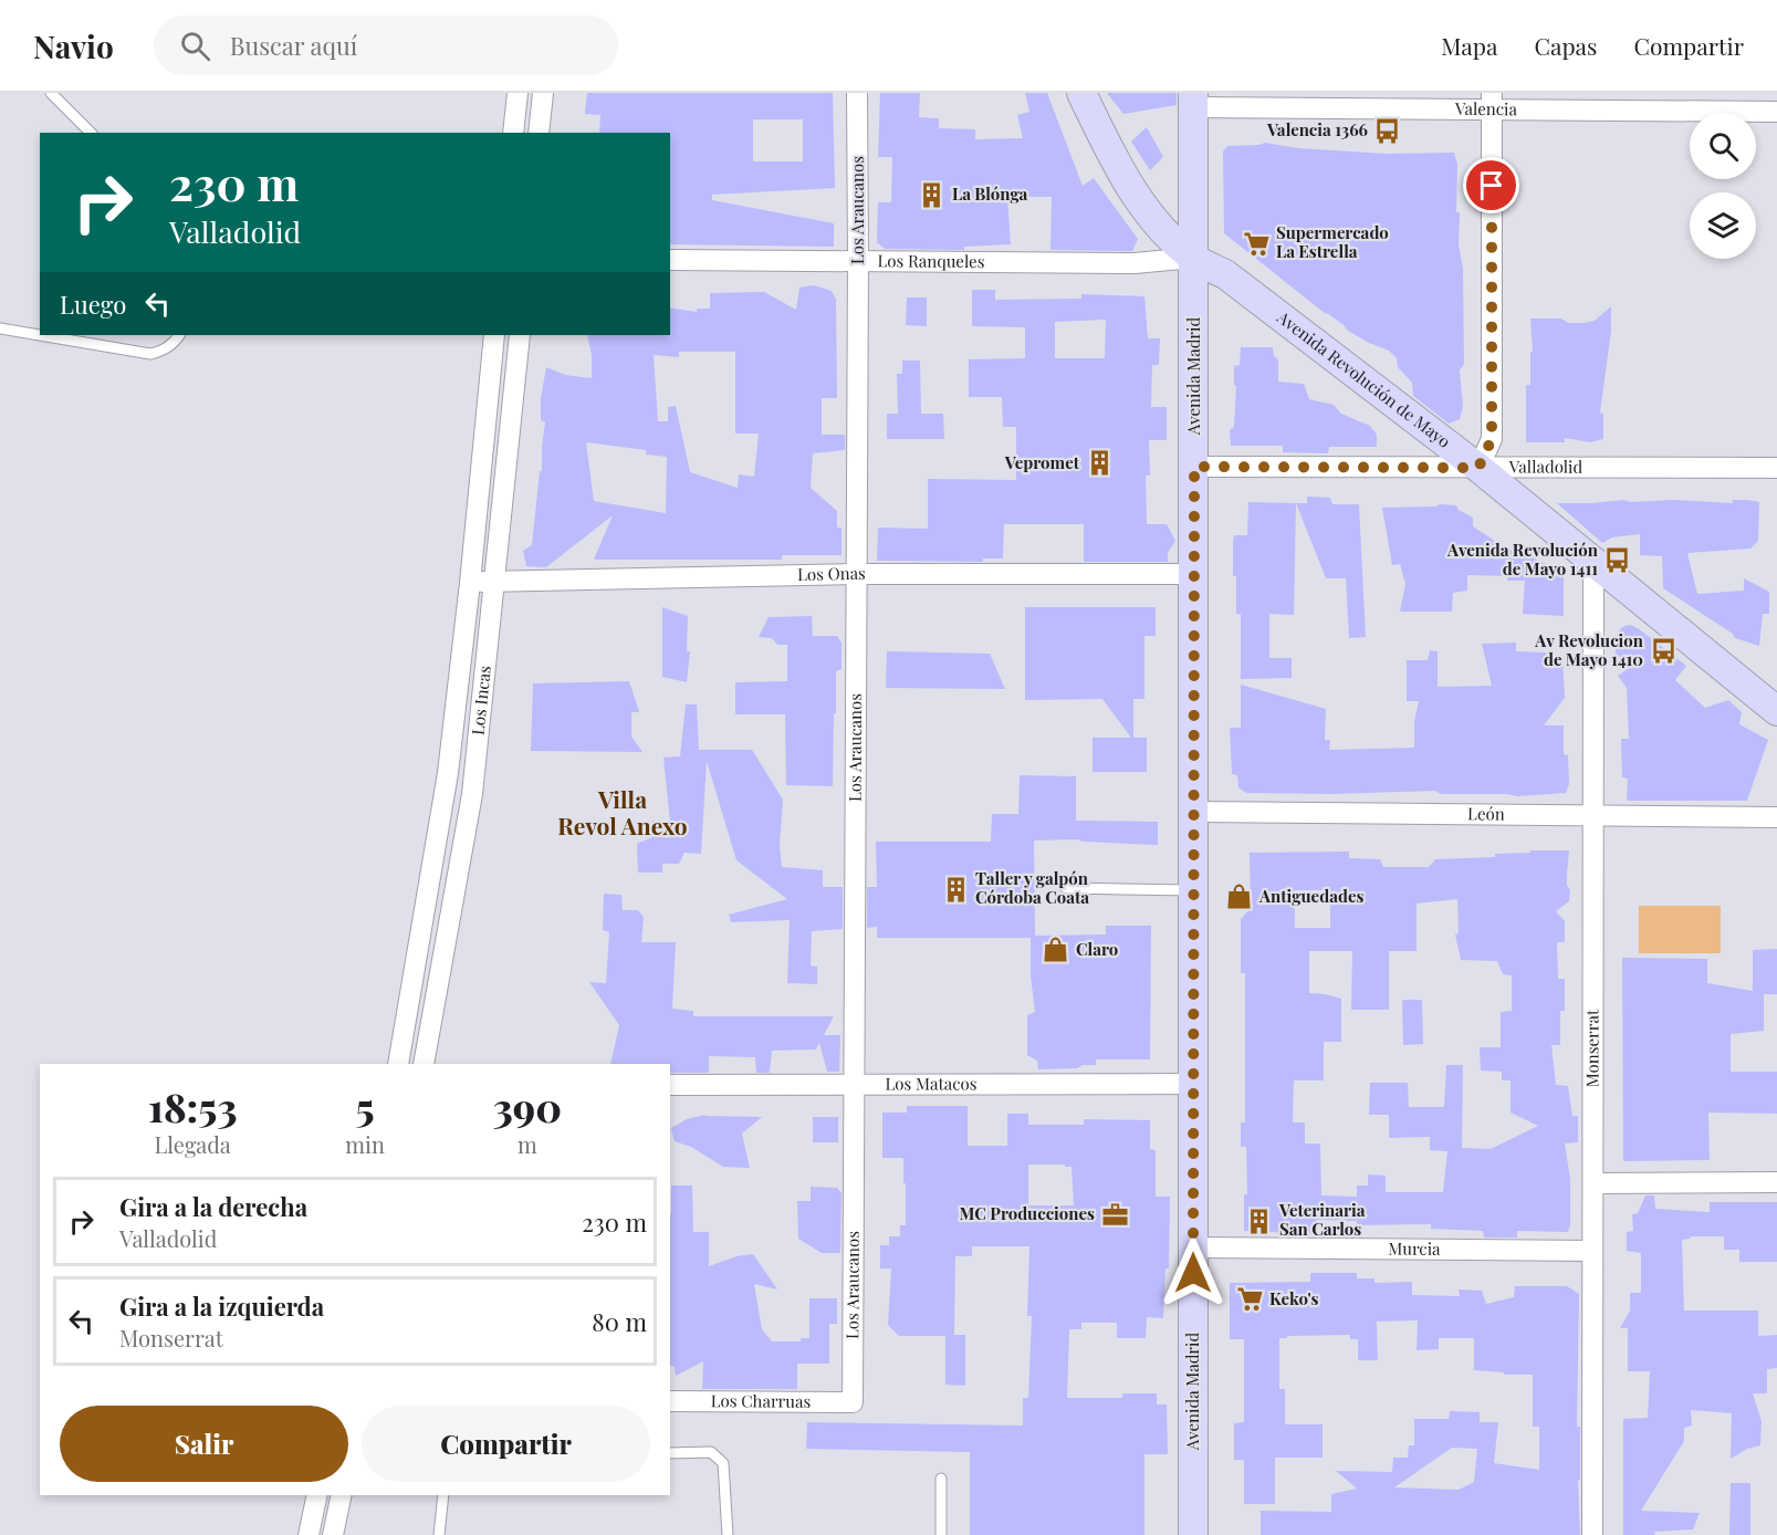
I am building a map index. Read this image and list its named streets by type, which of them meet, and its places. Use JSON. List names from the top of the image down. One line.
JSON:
{"streets":{"main road":["Avenida Madrid","Avenida Revolución de Mayo"],"street":["Valencia","Los Araucanos","Los Ranqueles","Valladolid","Los Onas","Los Incas","León","Monserrat","Los Matacos","Murcia","Los Charruas"]},"crossings":[["Valencia","Avenida Madrid"],["Los Araucanos","Los Ranqueles"],["Los Araucanos","Los Onas"],["Los Araucanos","Los Matacos"],["Los Araucanos","Los Charruas"],["Los Ranqueles","Avenida Madrid"],["Los Ranqueles","Avenida Revolución de Mayo"],["Avenida Madrid","Avenida Revolución de Mayo"],["Avenida Madrid","Valladolid"],["Avenida Madrid","Los Onas"],["Avenida Madrid","León"],["Avenida Madrid","Los Matacos"],["Avenida Madrid","Murcia"],["Avenida Revolución de Mayo","Valladolid"],["Avenida Revolución de Mayo","Monserrat"],["Los Onas","Los Incas"],["León","Monserrat"],["Monserrat","Murcia"]],"districts":["Villa Revol Anexo"],"places":{"bus stop":["Valencia 1366","Avenida Revolución de Mayo 1411","Av Revolucion de Mayo 1410"],"building":["La Blónga","Vepromet","Taller y galpón Córdoba Coata","Veterinaria San Carlos"],"supermarket":["Supermercado La Estrella","Keko's"],"shop":["Antiguedades","Claro"],"office":["MC Producciones"]},"page":{"header":"Navio","search":"Buscar aquí","nav":["Mapa","Capas","Compartir"],"turn":["230 m","Valladolid"],"then":"Luego","eta":["18:53","Llegada","5","min","390","m"],"list":[{"name":"Gira a la derecha","note":"Valladolid","value":"230 m"},{"name":"Gira a la izquierda","note":"Monserrat","value":"80 m"}],"buttons":["Salir","Compartir"]}}
